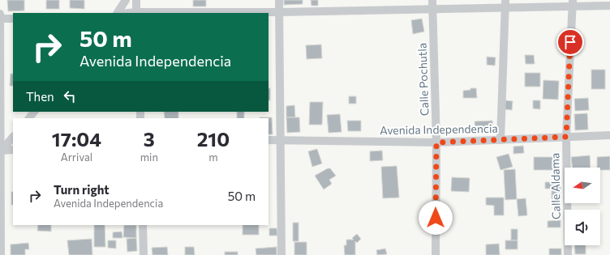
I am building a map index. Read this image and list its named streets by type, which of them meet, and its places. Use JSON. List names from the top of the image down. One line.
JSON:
{"streets":{"street":["Calle Pochutla","Avenida Independencia","Calle Aldama"]},"crossings":[["Calle Pochutla","Avenida Independencia"],["Avenida Independencia","Calle Aldama"]],"north":"left","page":{"turn":["50 m","Avenida Independencia"],"then":"Then","eta":["17:04","Arrival","3","min","210","m"],"list":[{"name":"Turn right","note":"Avenida Independencia","value":"50 m"}]}}
